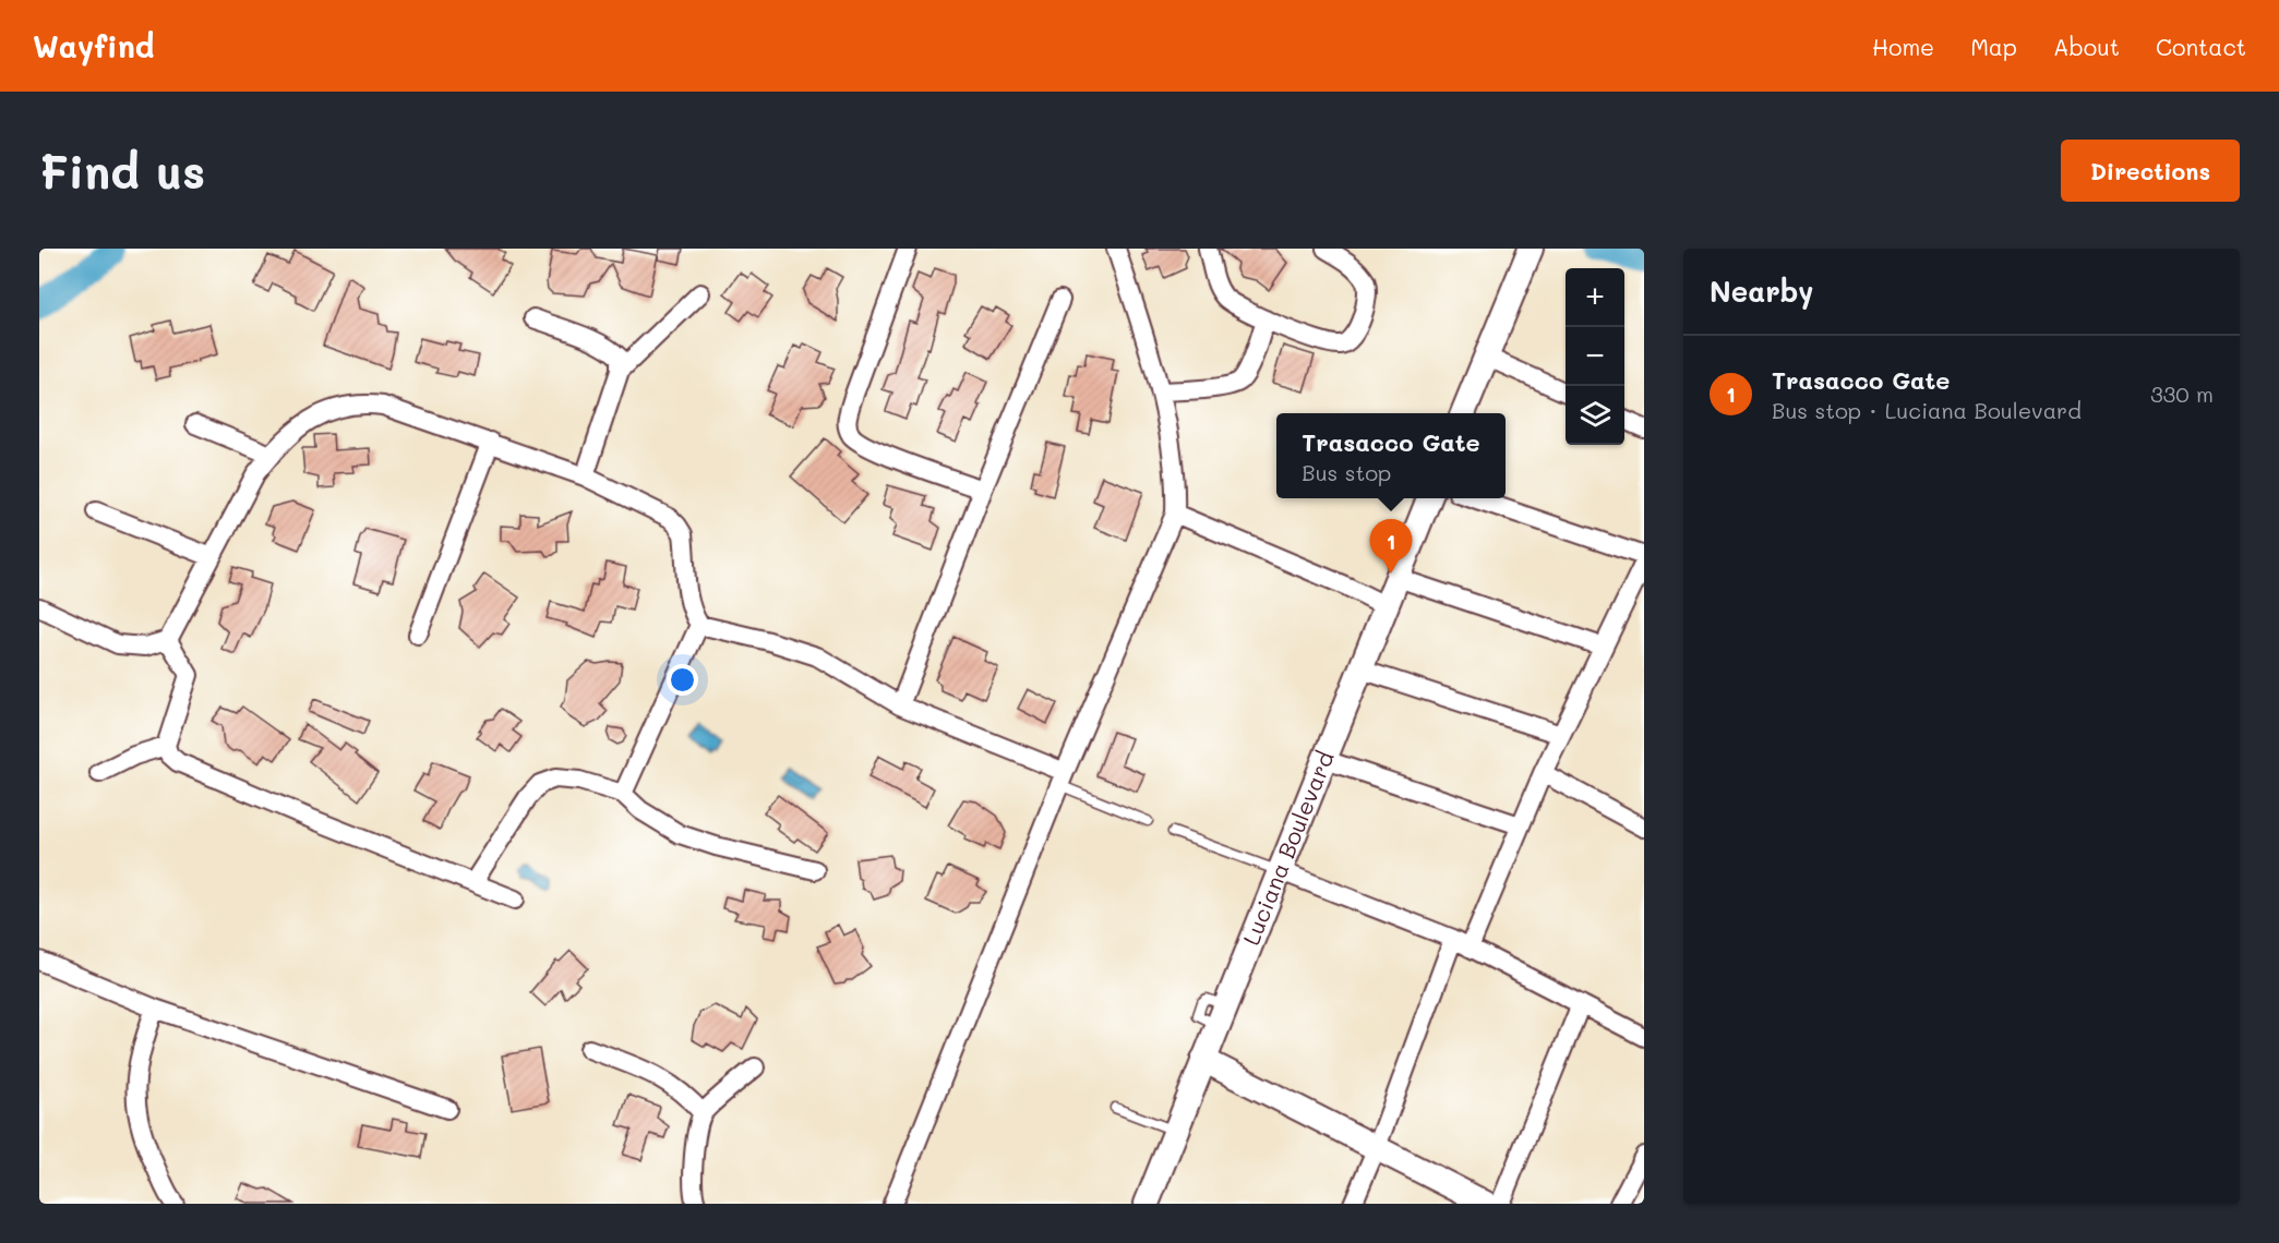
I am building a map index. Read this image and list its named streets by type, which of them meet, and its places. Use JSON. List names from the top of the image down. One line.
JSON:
{"streets":{"street":["Luciana Boulevard"]},"page":{"header":"Wayfind","nav":["Home","Map","About","Contact"],"buttons":"Directions","title":"Find us","heading":"Nearby","map_buttons":["+","−"],"list":[{"mark":"1","name":"Trasacco Gate","note":"Bus stop · Luciana Boulevard","value":"330 m"}],"popup":["Trasacco Gate","Bus stop"],"pins":"1"}}
